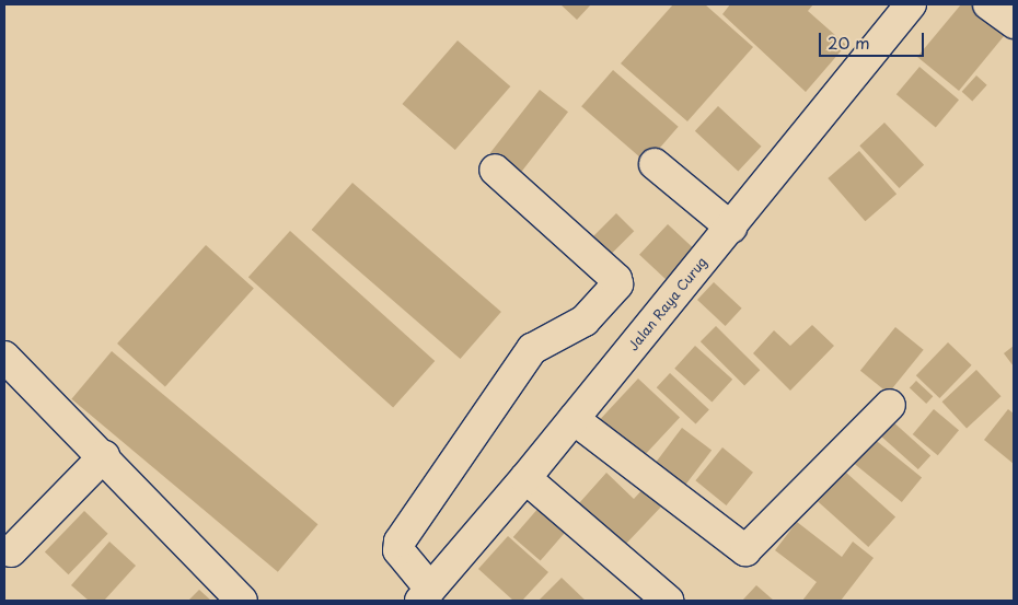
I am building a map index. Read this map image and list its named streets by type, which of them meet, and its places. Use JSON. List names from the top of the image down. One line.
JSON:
{"streets":{"street":["Jalan Raya Curug"]},"scale_bar":"20 m"}
